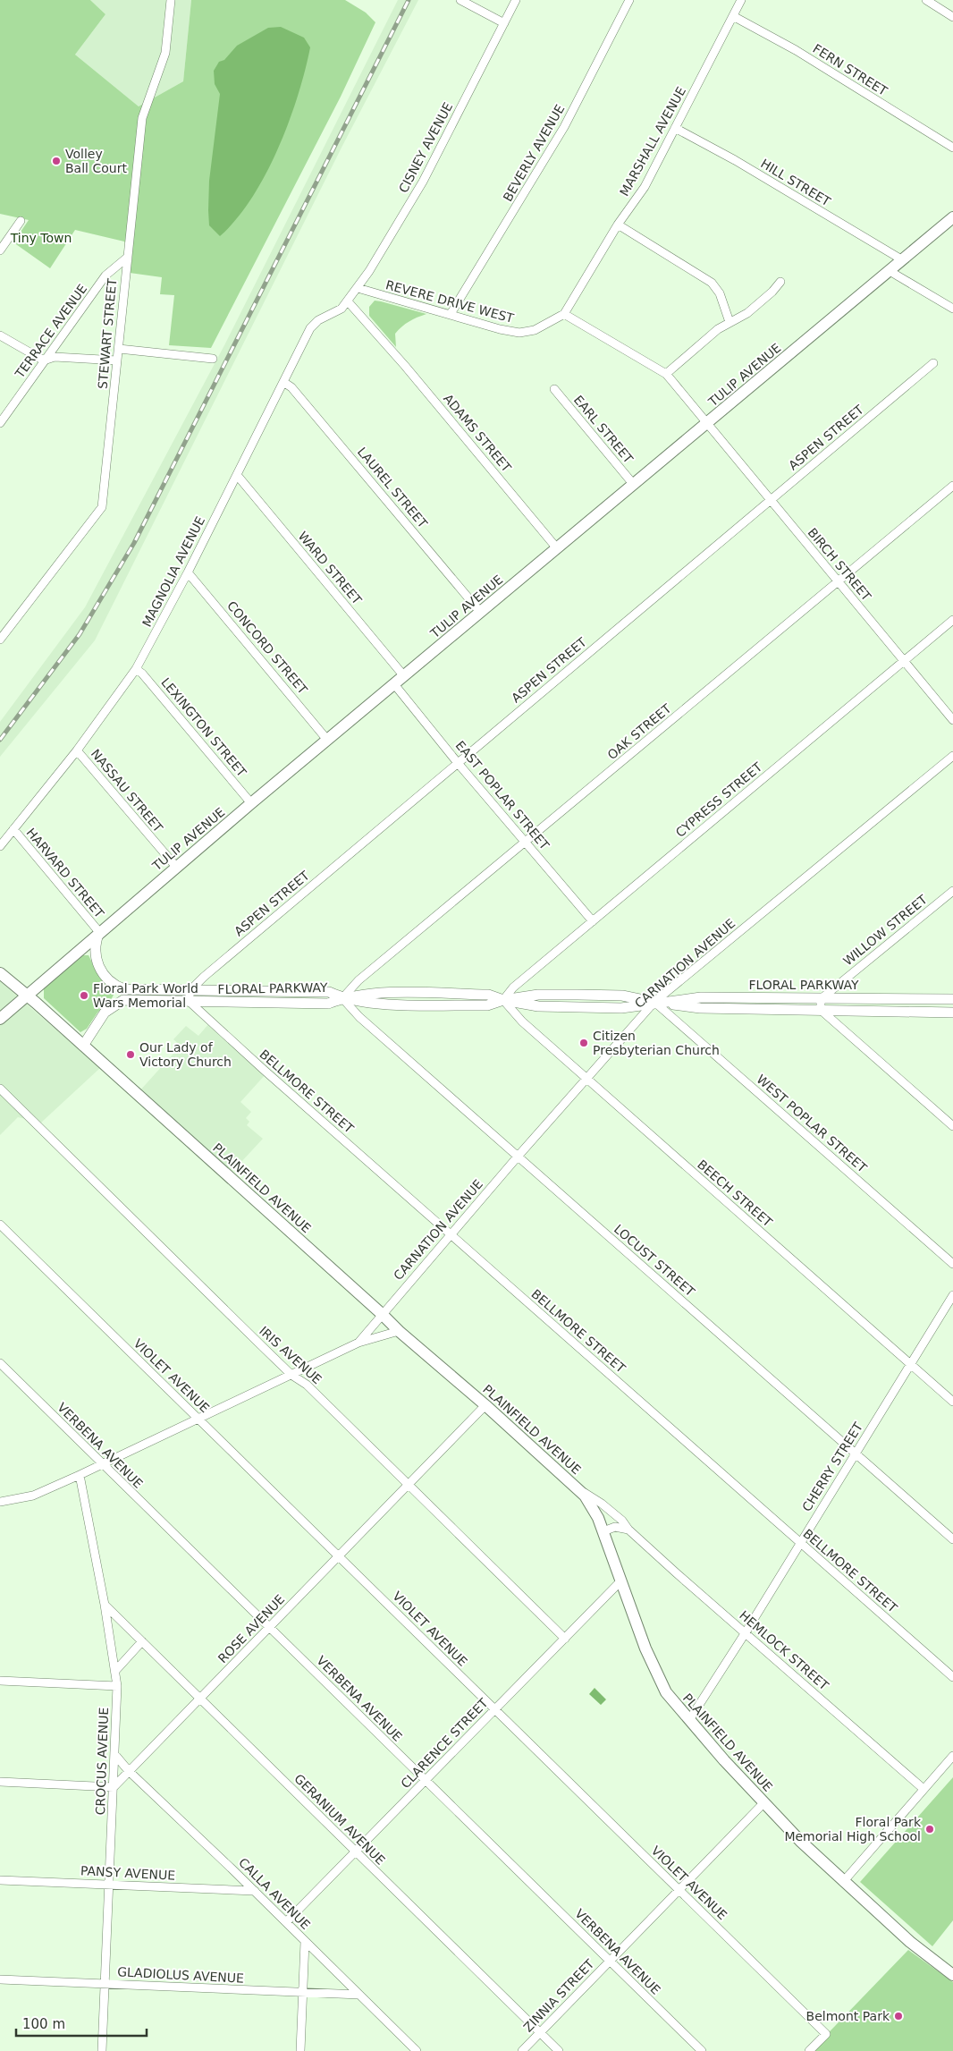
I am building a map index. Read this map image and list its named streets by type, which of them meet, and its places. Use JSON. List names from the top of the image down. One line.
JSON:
{"streets":{"main road":["TULIP AVENUE","PLAINFIELD AVENUE"],"street":["FERN STREET","MARSHALL AVENUE","CISNEY AVENUE","BEVERLY AVENUE","HILL STREET","REVERE DRIVE WEST","TERRACE AVENUE","STEWART STREET","EARL STREET","ADAMS STREET","ASPEN STREET","LAUREL STREET","BIRCH STREET","WARD STREET","MAGNOLIA AVENUE","CONCORD STREET","LEXINGTON STREET","OAK STREET","NASSAU STREET","EAST POPLAR STREET","CYPRESS STREET","HARVARD STREET","WILLOW STREET","CARNATION AVENUE","FLORAL PARKWAY","BELLMORE STREET","WEST POPLAR STREET","BEECH STREET","LOCUST STREET","IRIS AVENUE","VIOLET AVENUE","VERBENA AVENUE","CHERRY STREET","ROSE AVENUE","HEMLOCK STREET","CLARENCE STREET","CROCUS AVENUE","GERANIUM AVENUE","PANSY AVENUE","CALLA AVENUE","GLADIOLUS AVENUE","ZINNIA STREET"]},"crossings":[["FERN STREET","MARSHALL AVENUE"],["MARSHALL AVENUE","HILL STREET"],["MARSHALL AVENUE","REVERE DRIVE WEST"],["CISNEY AVENUE","REVERE DRIVE WEST"],["CISNEY AVENUE","ADAMS STREET"],["CISNEY AVENUE","MAGNOLIA AVENUE"],["BEVERLY AVENUE","REVERE DRIVE WEST"],["HILL STREET","TULIP AVENUE"],["TERRACE AVENUE","STEWART STREET"],["TULIP AVENUE","EARL STREET"],["TULIP AVENUE","ADAMS STREET"],["TULIP AVENUE","LAUREL STREET"],["TULIP AVENUE","BIRCH STREET"],["TULIP AVENUE","WARD STREET"],["TULIP AVENUE","CONCORD STREET"],["TULIP AVENUE","LEXINGTON STREET"],["TULIP AVENUE","NASSAU STREET"],["TULIP AVENUE","EAST POPLAR STREET"],["TULIP AVENUE","HARVARD STREET"],["TULIP AVENUE","PLAINFIELD AVENUE"],["ADAMS STREET","MAGNOLIA AVENUE"],["ASPEN STREET","BIRCH STREET"],["ASPEN STREET","EAST POPLAR STREET"],["ASPEN STREET","FLORAL PARKWAY"],["LAUREL STREET","MAGNOLIA AVENUE"],["BIRCH STREET","OAK STREET"],["BIRCH STREET","CYPRESS STREET"],["WARD STREET","MAGNOLIA AVENUE"],["MAGNOLIA AVENUE","CONCORD STREET"],["MAGNOLIA AVENUE","LEXINGTON STREET"],["MAGNOLIA AVENUE","NASSAU STREET"],["MAGNOLIA AVENUE","HARVARD STREET"],["OAK STREET","EAST POPLAR STREET"],["OAK STREET","FLORAL PARKWAY"],["OAK STREET","LOCUST STREET"],["EAST POPLAR STREET","CYPRESS STREET"],["CYPRESS STREET","FLORAL PARKWAY"],["CYPRESS STREET","BEECH STREET"],["WILLOW STREET","FLORAL PARKWAY"],["CARNATION AVENUE","FLORAL PARKWAY"],["CARNATION AVENUE","BELLMORE STREET"],["CARNATION AVENUE","WEST POPLAR STREET"],["CARNATION AVENUE","PLAINFIELD AVENUE"],["CARNATION AVENUE","BEECH STREET"],["CARNATION AVENUE","LOCUST STREET"],["CARNATION AVENUE","IRIS AVENUE"],["CARNATION AVENUE","VIOLET AVENUE"],["CARNATION AVENUE","VERBENA AVENUE"],["CARNATION AVENUE","CROCUS AVENUE"],["FLORAL PARKWAY","BELLMORE STREET"],["FLORAL PARKWAY","WEST POPLAR STREET"],["FLORAL PARKWAY","BEECH STREET"],["FLORAL PARKWAY","LOCUST STREET"],["BELLMORE STREET","CHERRY STREET"],["PLAINFIELD AVENUE","CHERRY STREET"],["PLAINFIELD AVENUE","ROSE AVENUE"],["PLAINFIELD AVENUE","HEMLOCK STREET"],["PLAINFIELD AVENUE","CLARENCE STREET"],["PLAINFIELD AVENUE","ZINNIA STREET"],["BEECH STREET","CHERRY STREET"],["LOCUST STREET","CHERRY STREET"],["IRIS AVENUE","ROSE AVENUE"],["IRIS AVENUE","CLARENCE STREET"],["VIOLET AVENUE","ROSE AVENUE"],["VIOLET AVENUE","CLARENCE STREET"],["VIOLET AVENUE","ZINNIA STREET"],["VERBENA AVENUE","ROSE AVENUE"],["VERBENA AVENUE","CLARENCE STREET"],["VERBENA AVENUE","ZINNIA STREET"],["CHERRY STREET","HEMLOCK STREET"],["ROSE AVENUE","CROCUS AVENUE"],["ROSE AVENUE","GERANIUM AVENUE"],["ROSE AVENUE","CALLA AVENUE"],["CLARENCE STREET","GERANIUM AVENUE"],["CLARENCE STREET","CALLA AVENUE"],["CROCUS AVENUE","GERANIUM AVENUE"],["CROCUS AVENUE","PANSY AVENUE"],["CROCUS AVENUE","CALLA AVENUE"],["CROCUS AVENUE","GLADIOLUS AVENUE"],["GERANIUM AVENUE","ZINNIA STREET"],["PANSY AVENUE","CALLA AVENUE"],["CALLA AVENUE","GLADIOLUS AVENUE"]],"parks":["Tiny Town"],"places":["Volley Ball Court","Floral Park World Wars Memorial","Citizen Presbyterian Church","Our Lady of Victory Church","Floral Park Memorial High School","Belmont Park"],"scale_bar":"100 m"}
